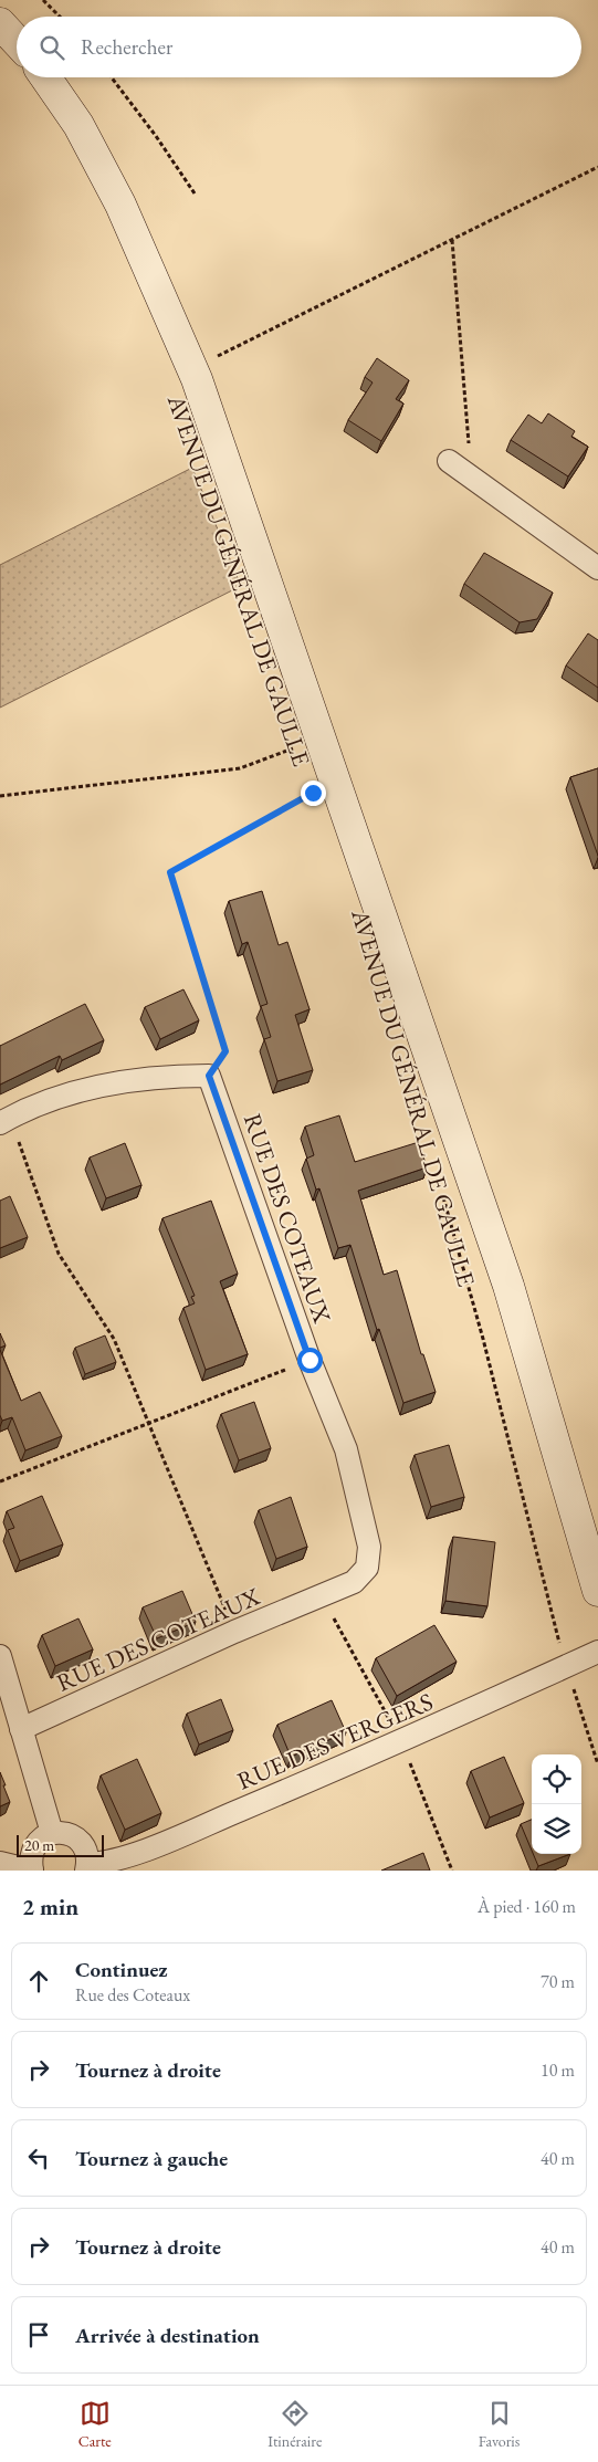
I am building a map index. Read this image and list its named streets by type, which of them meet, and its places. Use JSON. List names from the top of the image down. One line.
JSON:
{"streets":{"main road":["AVENUE DU GÉNÉRAL DE GAULLE"],"street":["RUE DES COTEAUX","RUE DES VERGERS"]},"crossings":[["AVENUE DU GÉNÉRAL DE GAULLE","RUE DES VERGERS"]],"scale_bar":"20 m","page":{"search":"Rechercher","scale":"20 m","heading":["2 min","À pied · 160 m"],"list":[["Continuez","Rue des Coteaux","70 m"],["Tournez à droite","10 m"],["Tournez à gauche","40 m"],["Tournez à droite","40 m"],"Arrivée à destination"],"nav":["Carte","Itinéraire","Favoris"]}}
